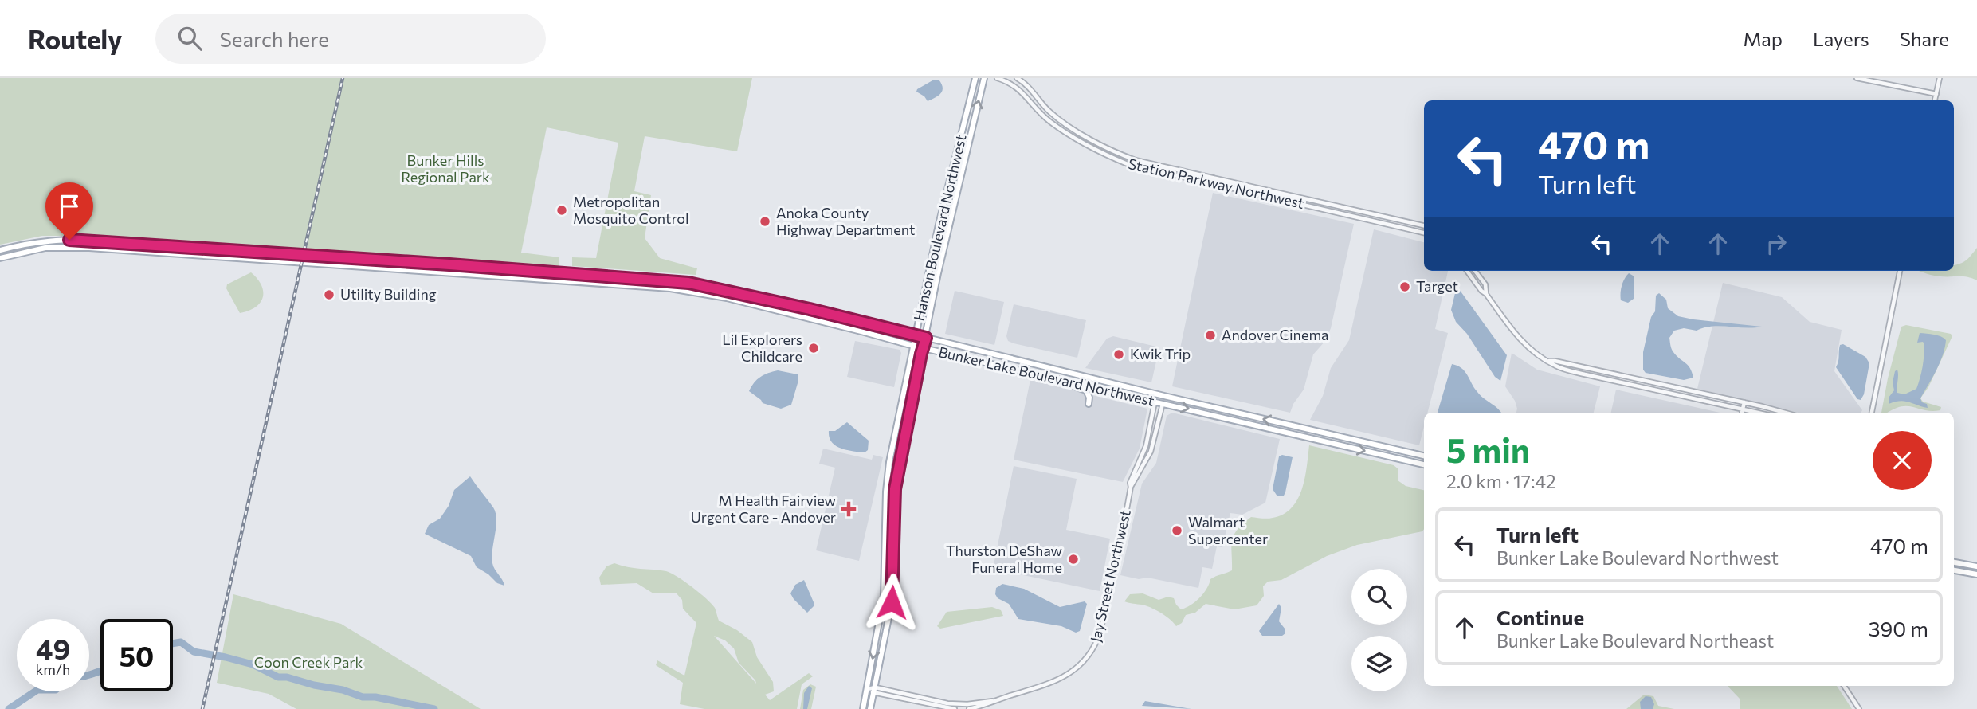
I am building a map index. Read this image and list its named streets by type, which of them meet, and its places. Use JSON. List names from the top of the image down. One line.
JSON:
{"streets":{"main road":["Hanson Boulevard Northwest","Bunker Lake Boulevard Northwest"],"street":["Station Parkway Northwest","Jay Street Northwest"]},"crossings":[["Hanson Boulevard Northwest","Bunker Lake Boulevard Northwest"],["Hanson Boulevard Northwest","Jay Street Northwest"],["Bunker Lake Boulevard Northwest","Jay Street Northwest"]],"parks":["Bunker Hills Regional Park","Coon Creek Park"],"places":{"other":["Metropolitan Mosquito Control","Anoka County Highway Department","Target","Utility Building","Andover Cinema","Lil Explorers Childcare","Kwik Trip","Walmart Supercenter","Thurston DeShaw Funeral Home"],"health":["M Health Fairview Urgent Care - Andover"]},"page":{"header":"Routely","search":"Search here","nav":["Map","Layers","Share"],"turn":["470 m","Turn left"],"heading":["5 min","2.0 km · 17:42"],"list":[{"name":"Turn left","note":"Bunker Lake Boulevard Northwest","value":"470 m"},{"name":"Continue","note":"Bunker Lake Boulevard Northeast","value":"390 m"}],"speed":"49 km/h","limit":"50"}}
